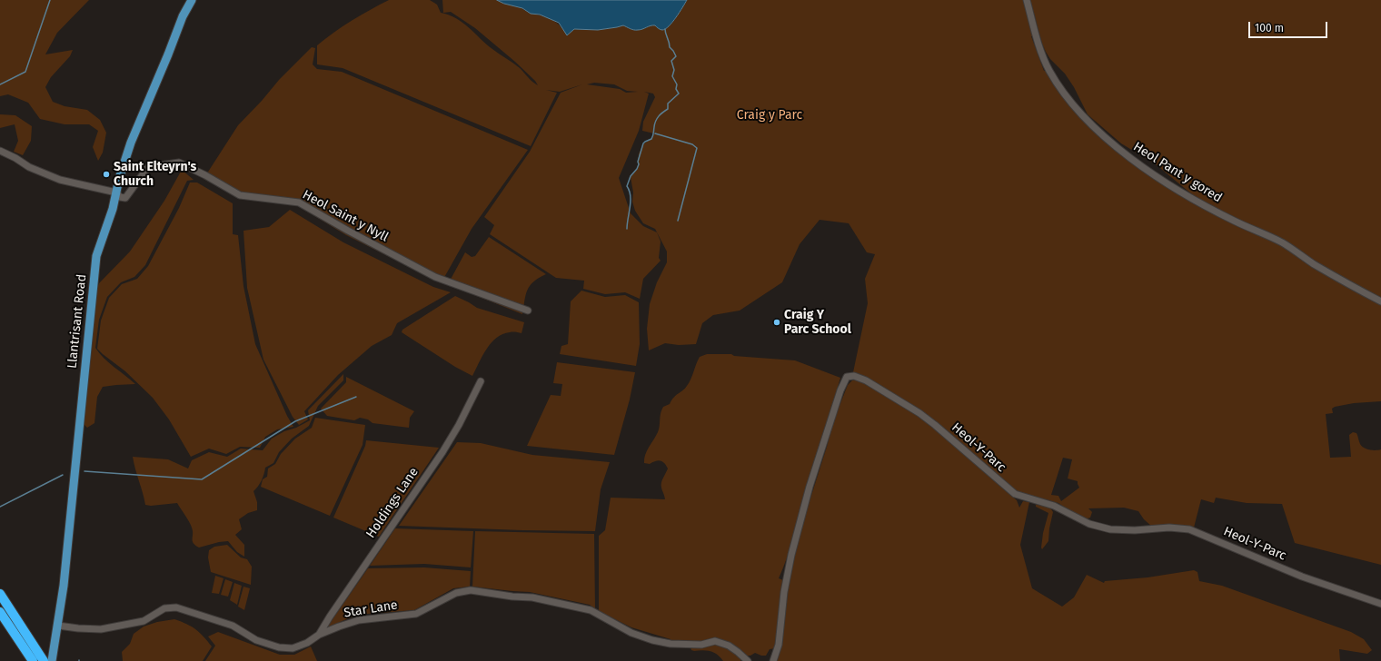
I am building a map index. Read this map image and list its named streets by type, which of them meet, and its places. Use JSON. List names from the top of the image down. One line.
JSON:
{"streets":{"main road":["Llantrisant Road"],"street":["Heol Pant y gored","Heol Saint y Nyll","Heol-Y-Parc","Holdings Lane","Star Lane"]},"crossings":[["Heol Saint y Nyll","Llantrisant Road"],["Llantrisant Road","Star Lane"],["Holdings Lane","Star Lane"]],"parks":["Craig y Parc"],"places":["Saint Elteyrn's Church","Craig Y Parc School"],"scale_bar":"100 m"}
